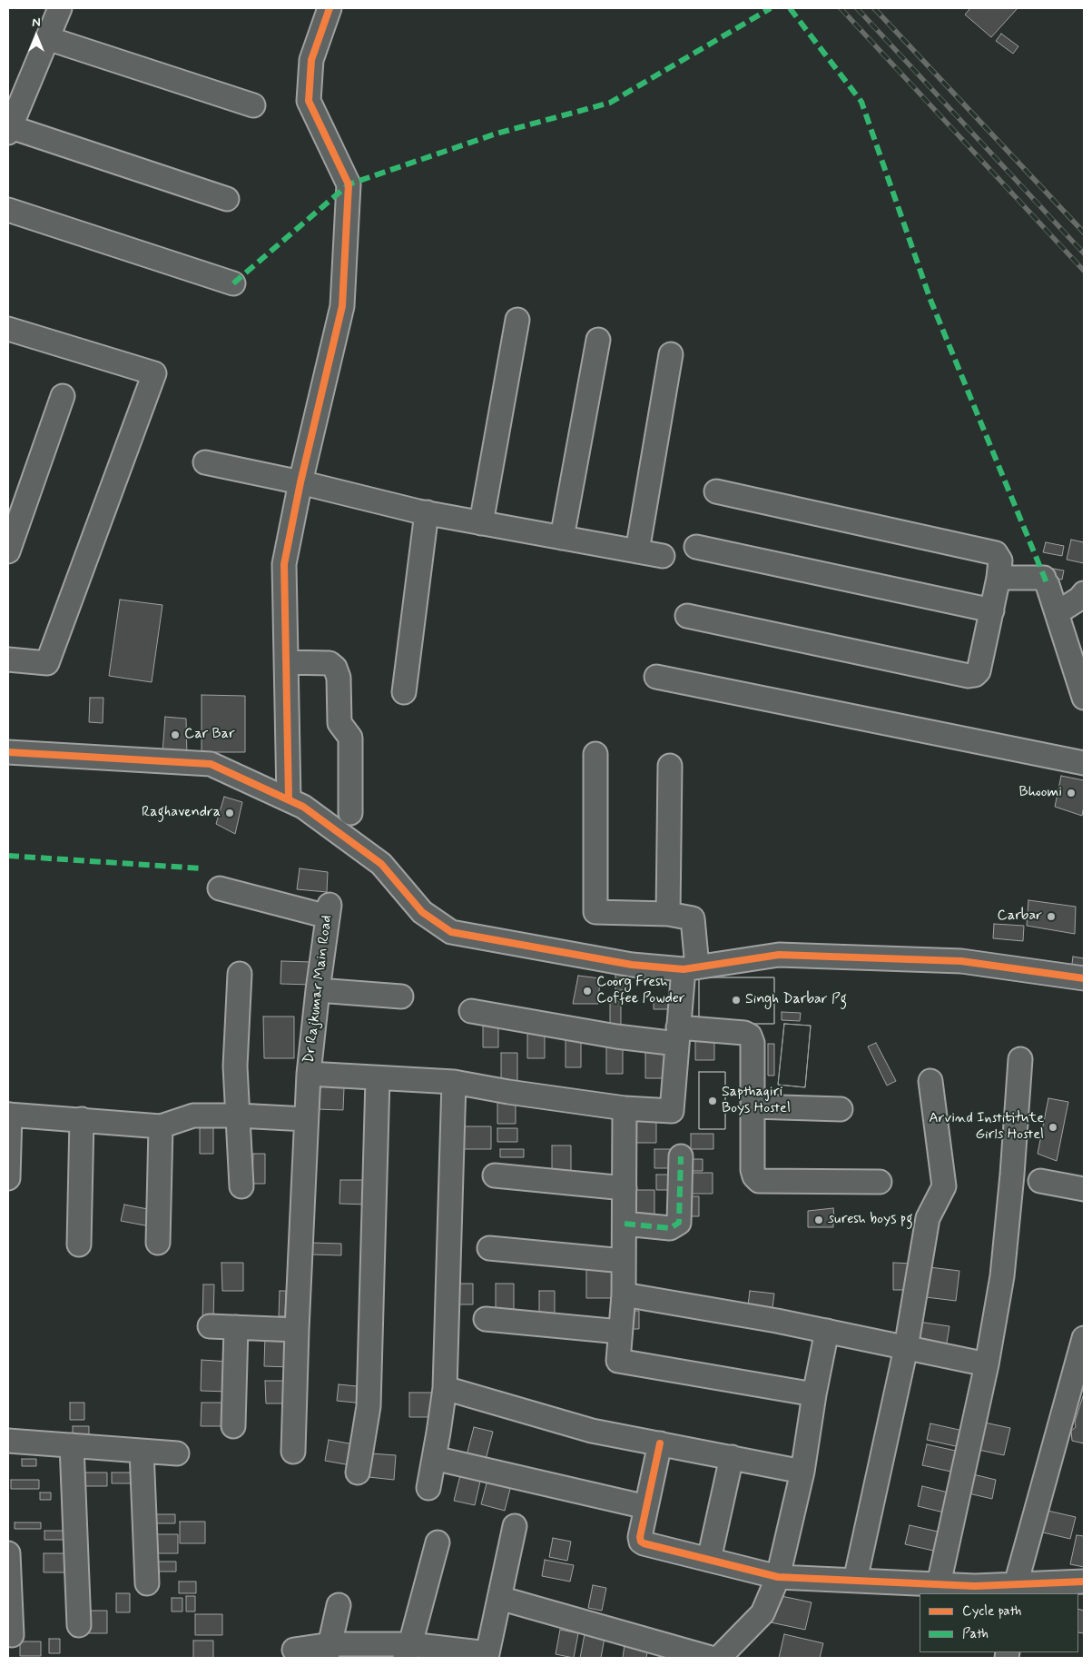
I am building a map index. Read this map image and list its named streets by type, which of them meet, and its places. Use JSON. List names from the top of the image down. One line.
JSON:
{"streets":{"street":["Dr Rajkumar Main Road"]},"places":["Car Bar","Bhoomi","Raghavendra","Carbar","Coorg Fresh Coffee Powder","Singh Darbar Pg","Sapthagiri Boys Hostel","Arvind Instititute Girls Hostel","suresh boys pg"],"legend":["Cycle path","Path"],"north":"top"}
